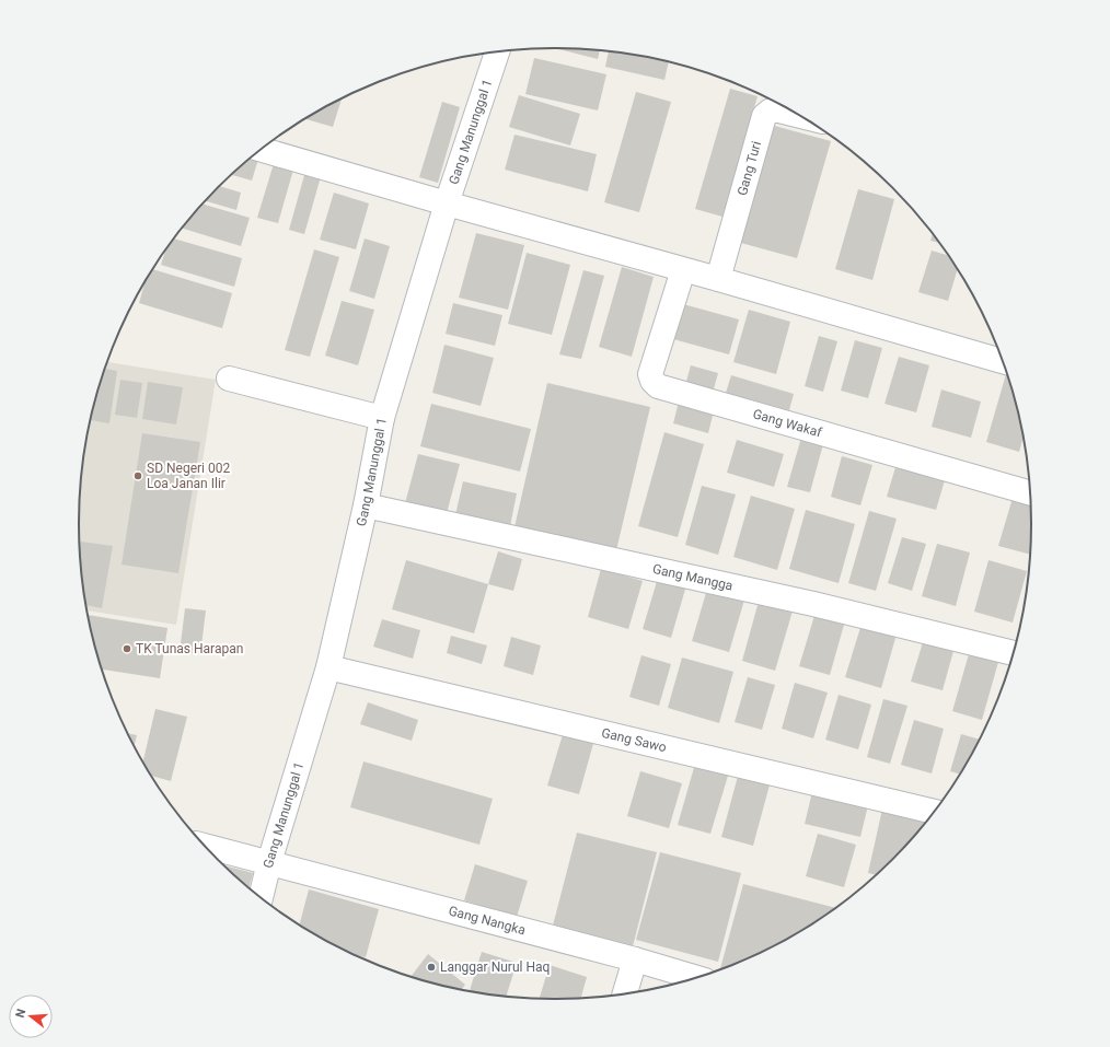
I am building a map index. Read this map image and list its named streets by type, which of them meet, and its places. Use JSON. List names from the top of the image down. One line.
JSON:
{"streets":{"street":["Gang Manunggal 1","Gang Turi","Gang Wakaf","Gang Mangga","Gang Sawo","Gang Nangka"]},"crossings":[["Gang Manunggal 1","Gang Mangga"],["Gang Manunggal 1","Gang Sawo"],["Gang Manunggal 1","Gang Nangka"]],"places":["SD Negeri 002 Loa Janan Ilir","TK Tunas Harapan","Langgar Nurul Haq"],"north":"left"}
